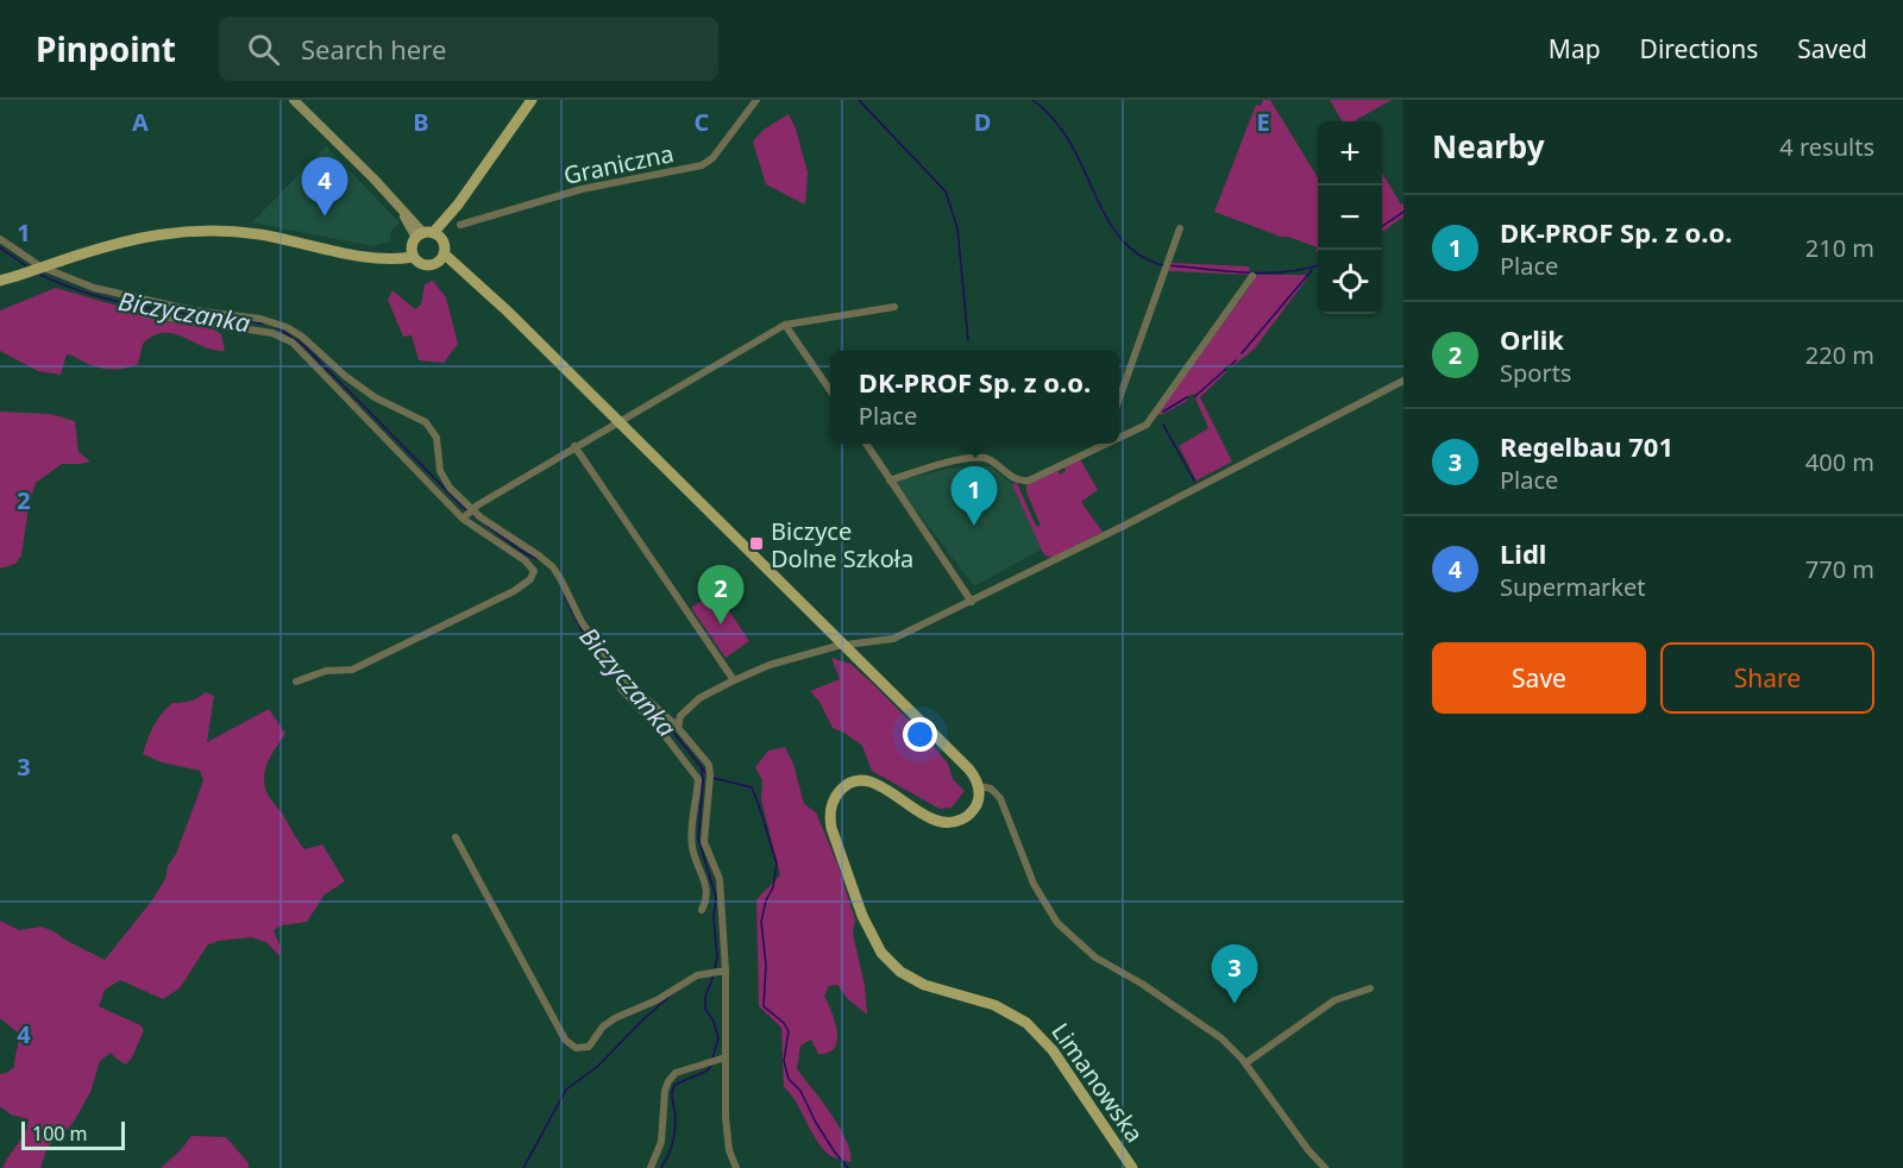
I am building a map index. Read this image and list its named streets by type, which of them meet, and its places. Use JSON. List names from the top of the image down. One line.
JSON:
{"streets":{"main road":["Limanowska"],"street":["Graniczna"]},"water":["Biczyczanka"],"places":{"transit":["Biczyce Dolne Szkoła"]},"scale_bar":"100 m","page":{"header":"Pinpoint","search":"Search here","nav":["Map","Directions","Saved"],"heading":["Nearby","4 results"],"map_buttons":["+","−"],"pins":["4","1","2","3"],"list":[{"mark":"1","name":"DK-PROF Sp. z o.o.","note":"Place","value":"210 m"},{"mark":"2","name":"Orlik","note":"Sports","value":"220 m"},{"mark":"3","name":"Regelbau 701","note":"Place","value":"400 m"},{"mark":"4","name":"Lidl","note":"Supermarket","value":"770 m"}],"popup":["DK-PROF Sp. z o.o.","Place"],"buttons":["Save","Share"],"scale":"100 m"},"grid":{"columns":["A","B","C","D","E"],"rows":["1","2","3","4"]}}
